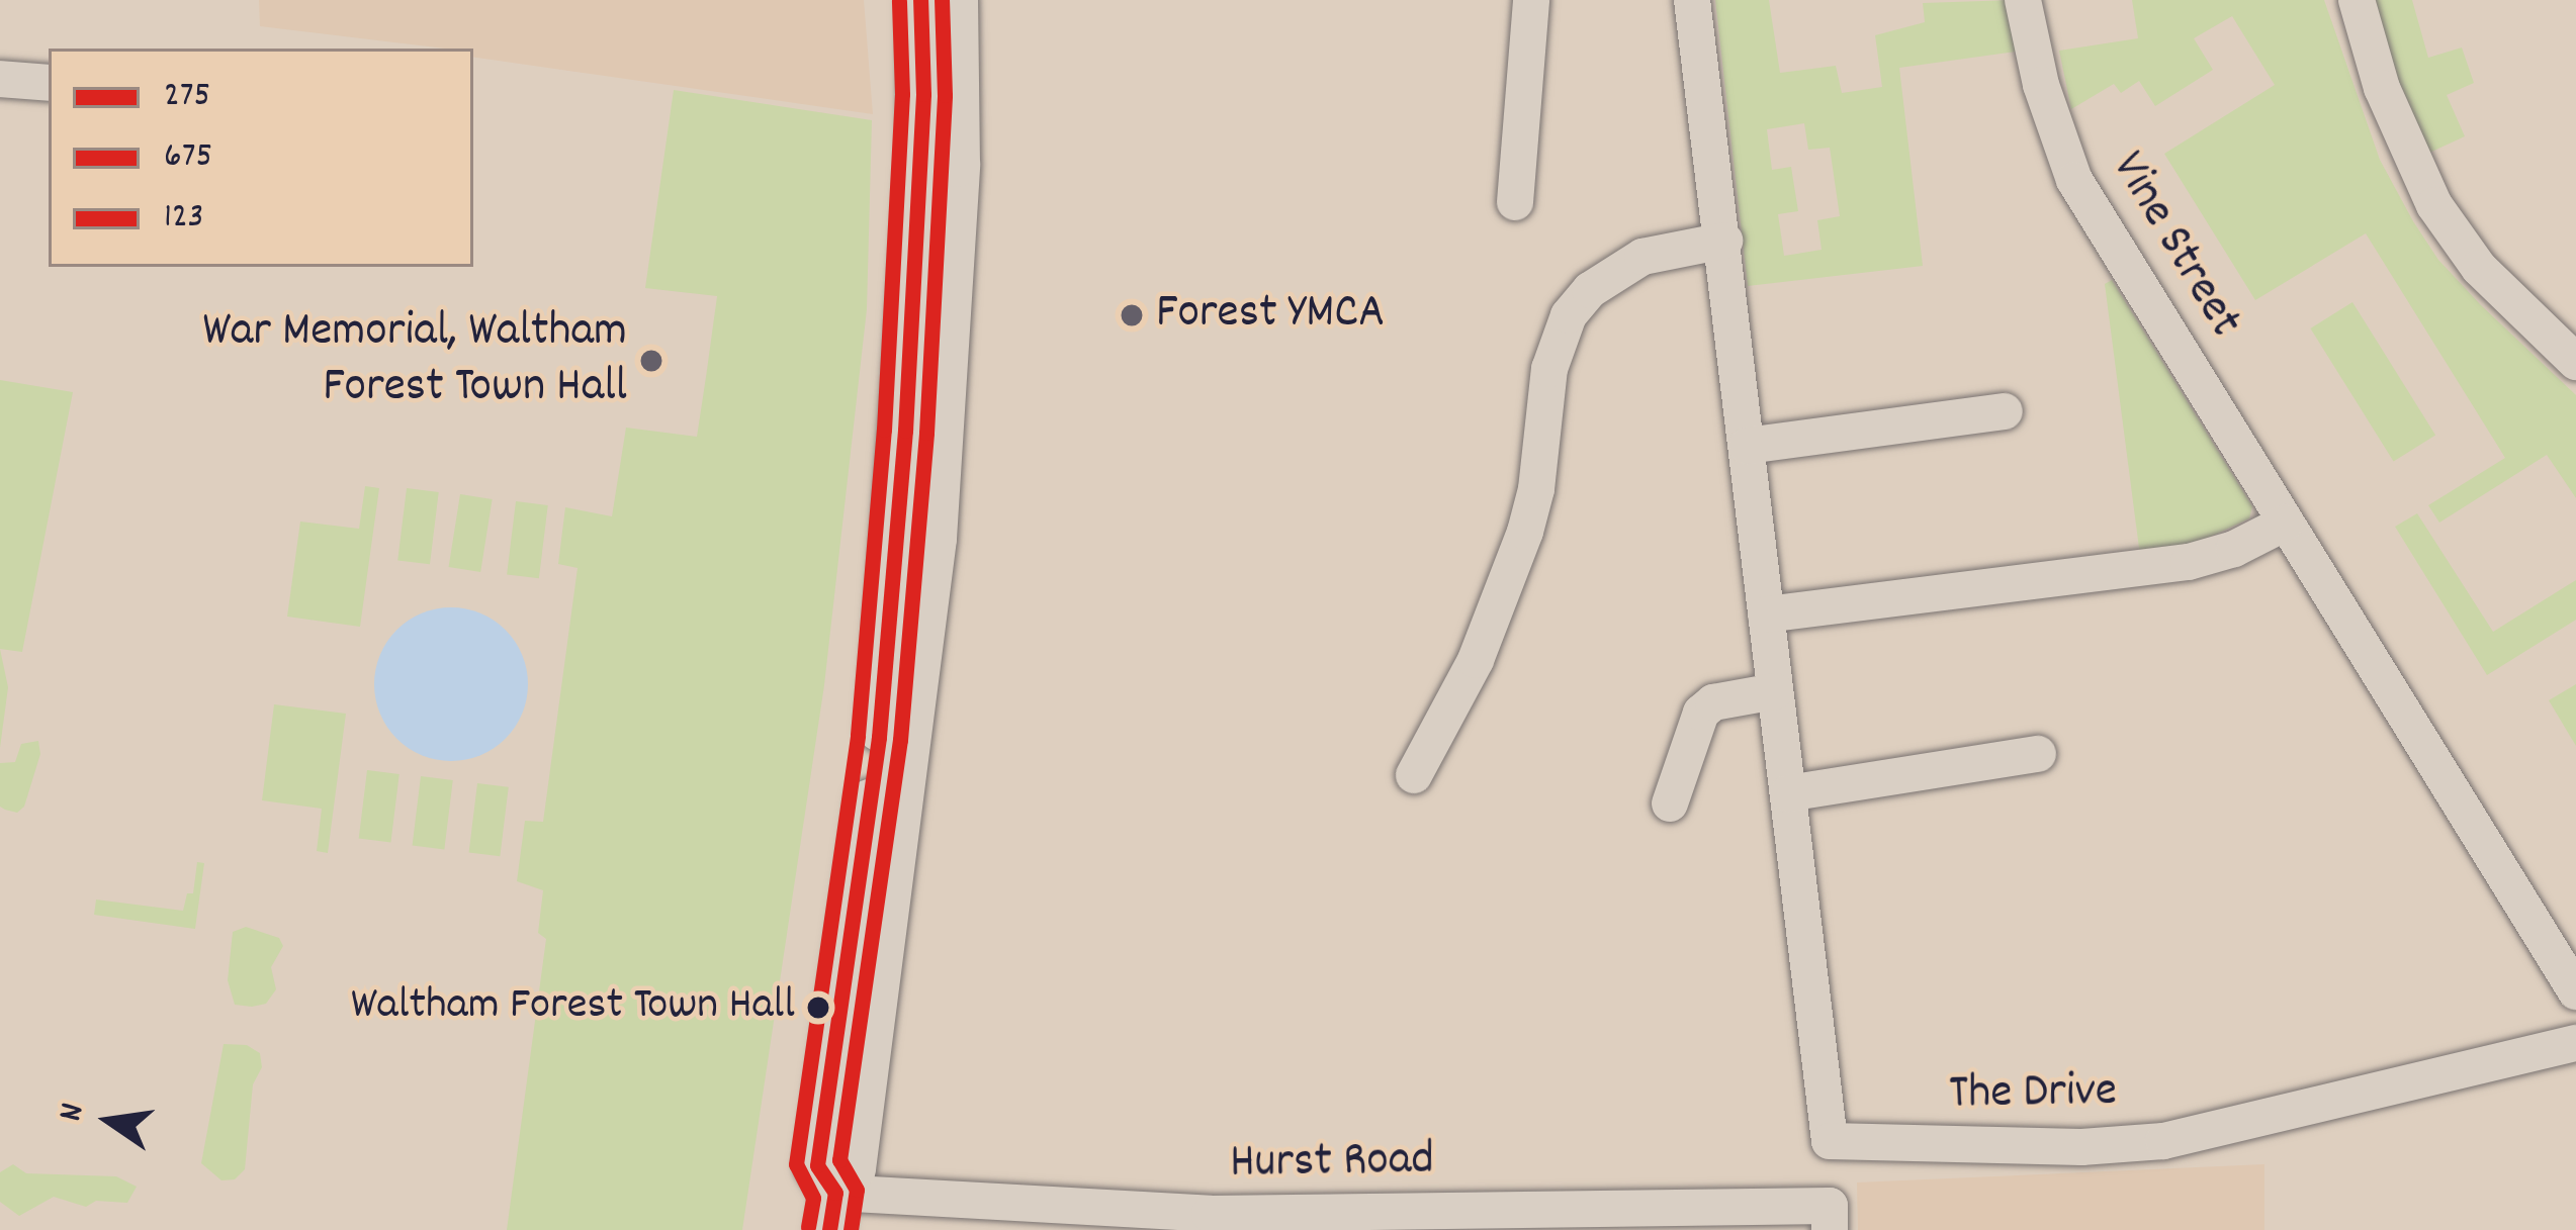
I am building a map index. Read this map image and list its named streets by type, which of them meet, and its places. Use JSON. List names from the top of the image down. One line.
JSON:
{"streets":{"street":["Vine Street","The Drive","Hurst Road"]},"places":["Forest YMCA","War Memorial, Waltham Forest Town Hall","Waltham Forest Town Hall"],"lines":["transit line 275","transit line 675","transit line 123"],"legend":["275","675","123"],"north":"left"}
